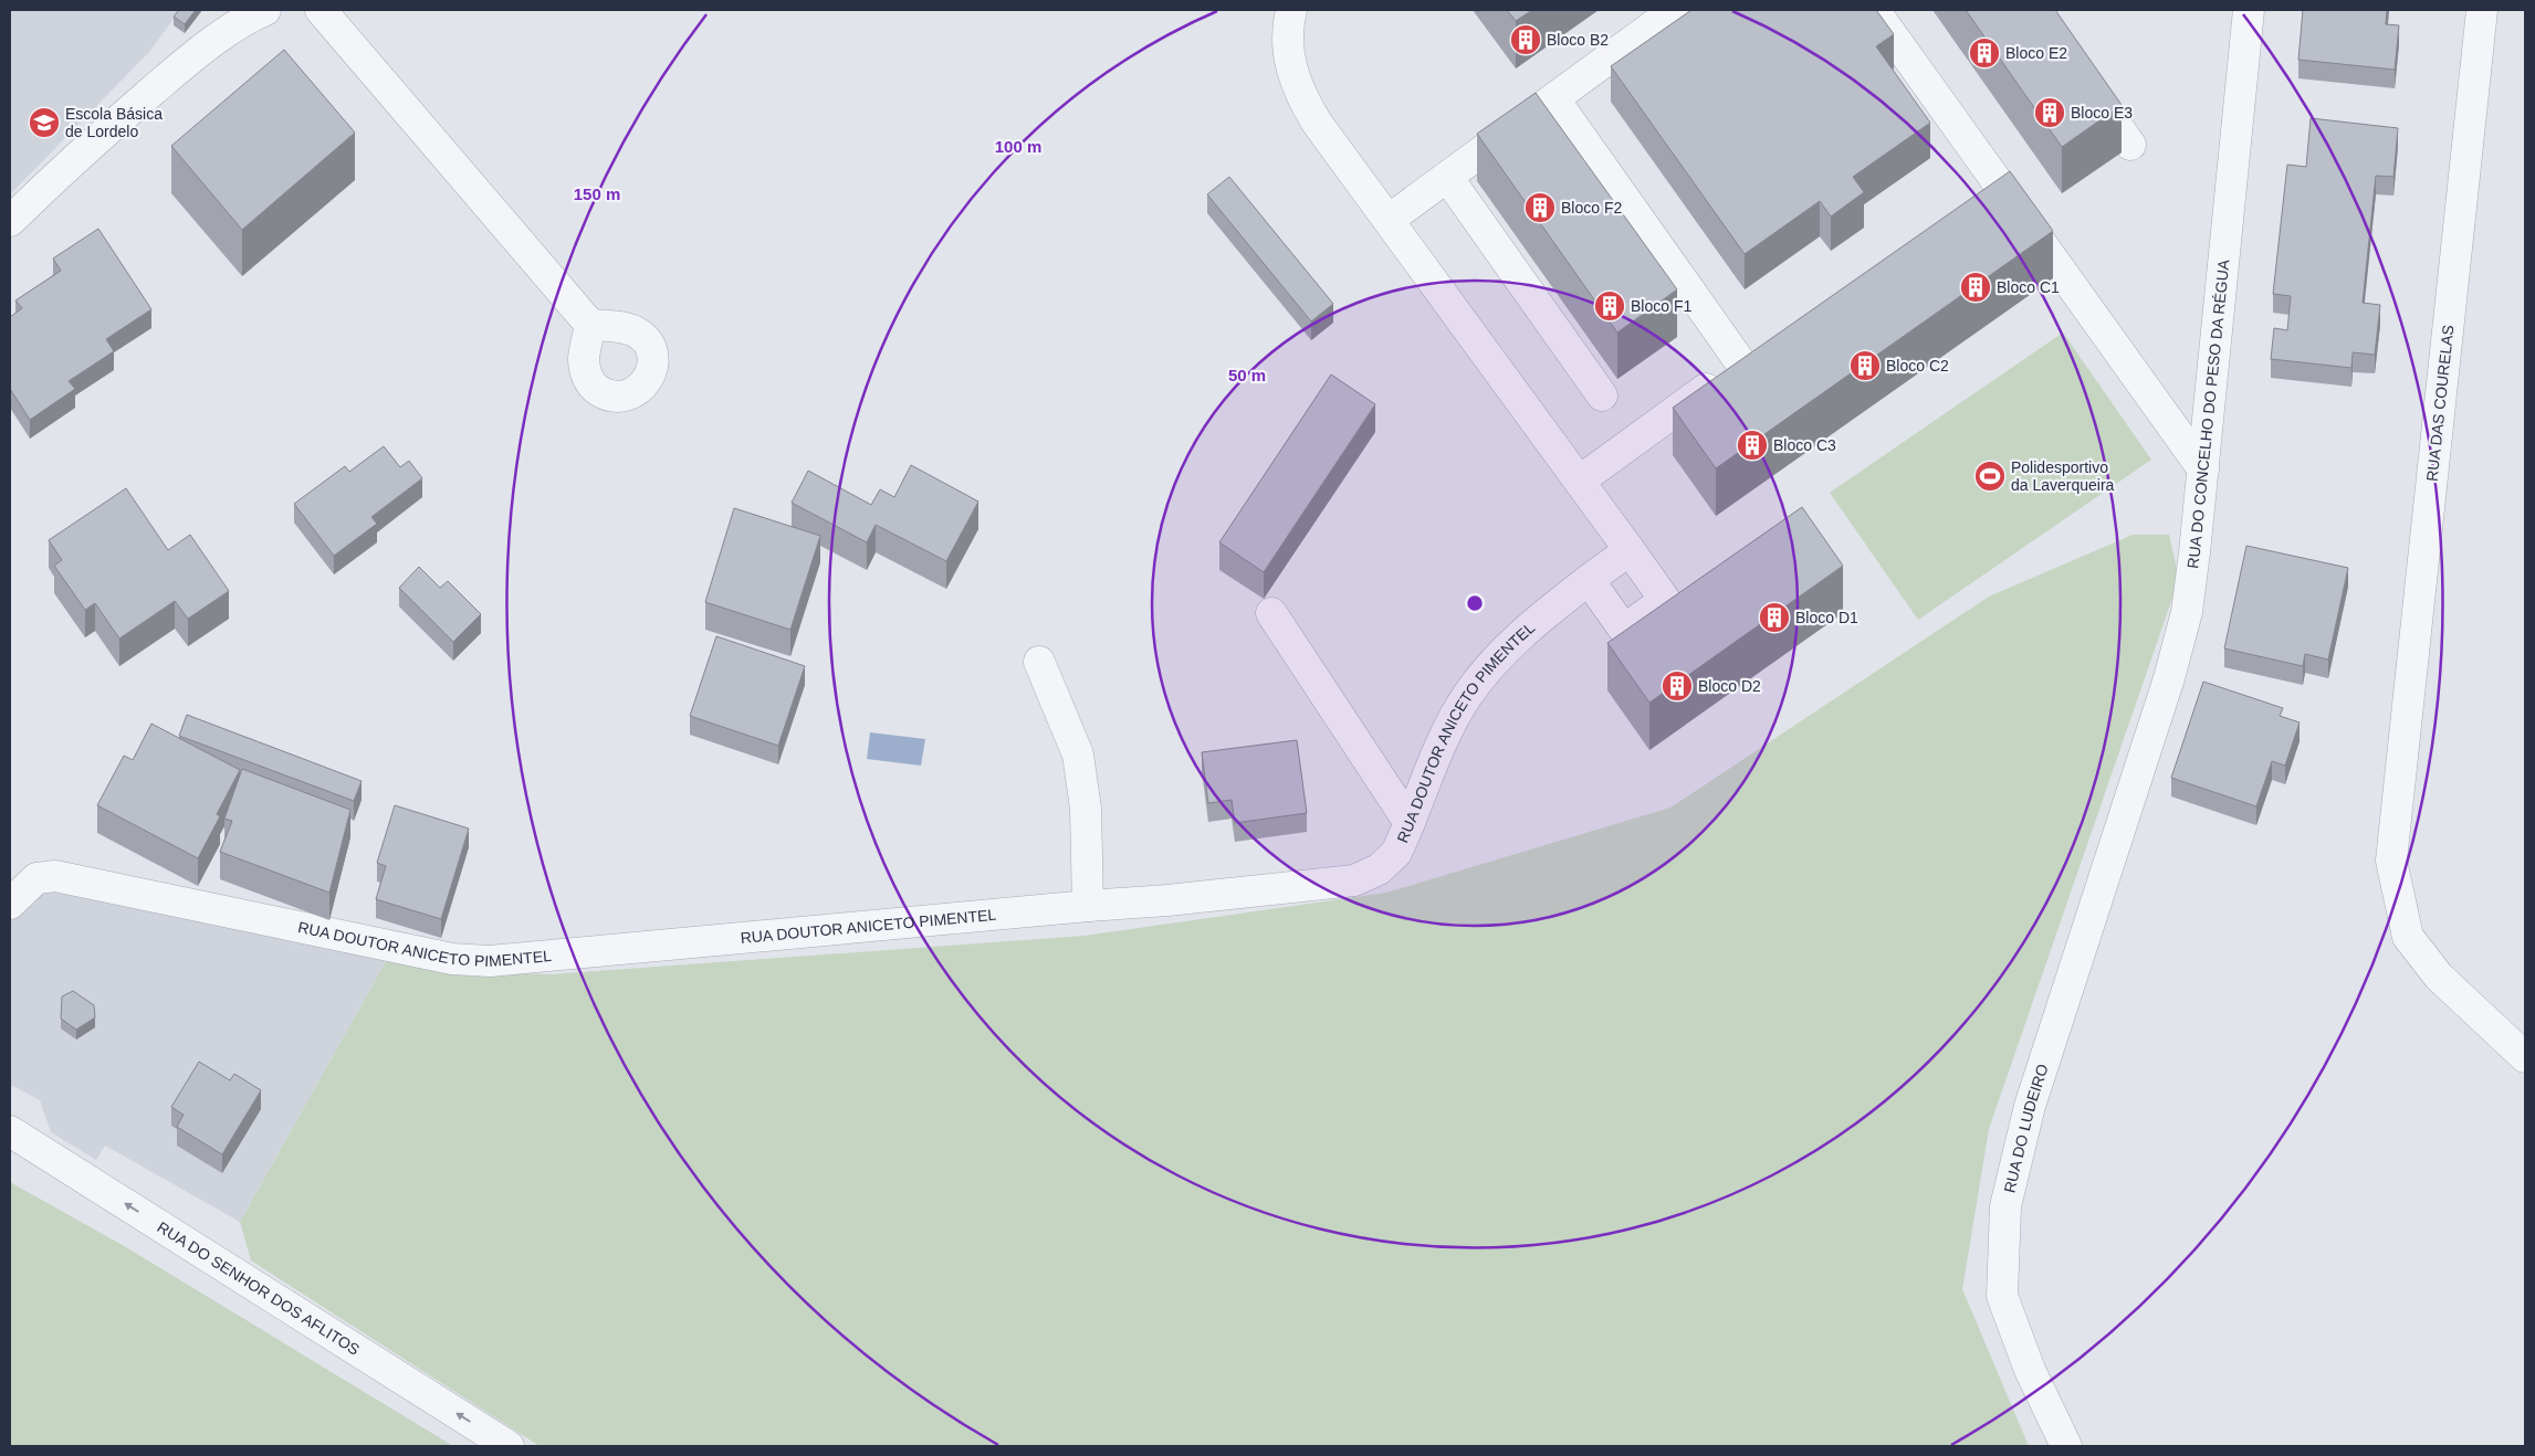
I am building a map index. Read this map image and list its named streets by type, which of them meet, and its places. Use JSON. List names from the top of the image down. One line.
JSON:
{"streets":{"street":["RUA DAS COURELAS","RUA DO CONCELHO DO PESO DA RÉGUA","RUA DOUTOR ANICETO PIMENTEL","RUA DO LUDEIRO","RUA DO SENHOR DOS AFLITOS"]},"crossings":[["RUA DO CONCELHO DO PESO DA RÉGUA","RUA DO LUDEIRO"]],"one_way":["RUA DO SENHOR DOS AFLITOS"],"places":{"building":["Bloco B2","Bloco E2","Bloco E3","Bloco F2","Bloco C1","Bloco F1","Bloco C2","Bloco C3","Bloco D1","Bloco D2"],"school or university":["Escola Básica de Lordelo"],"sports":["Polidesportivo da Laverqueira"]},"rings":["100 m","150 m","50 m"]}
